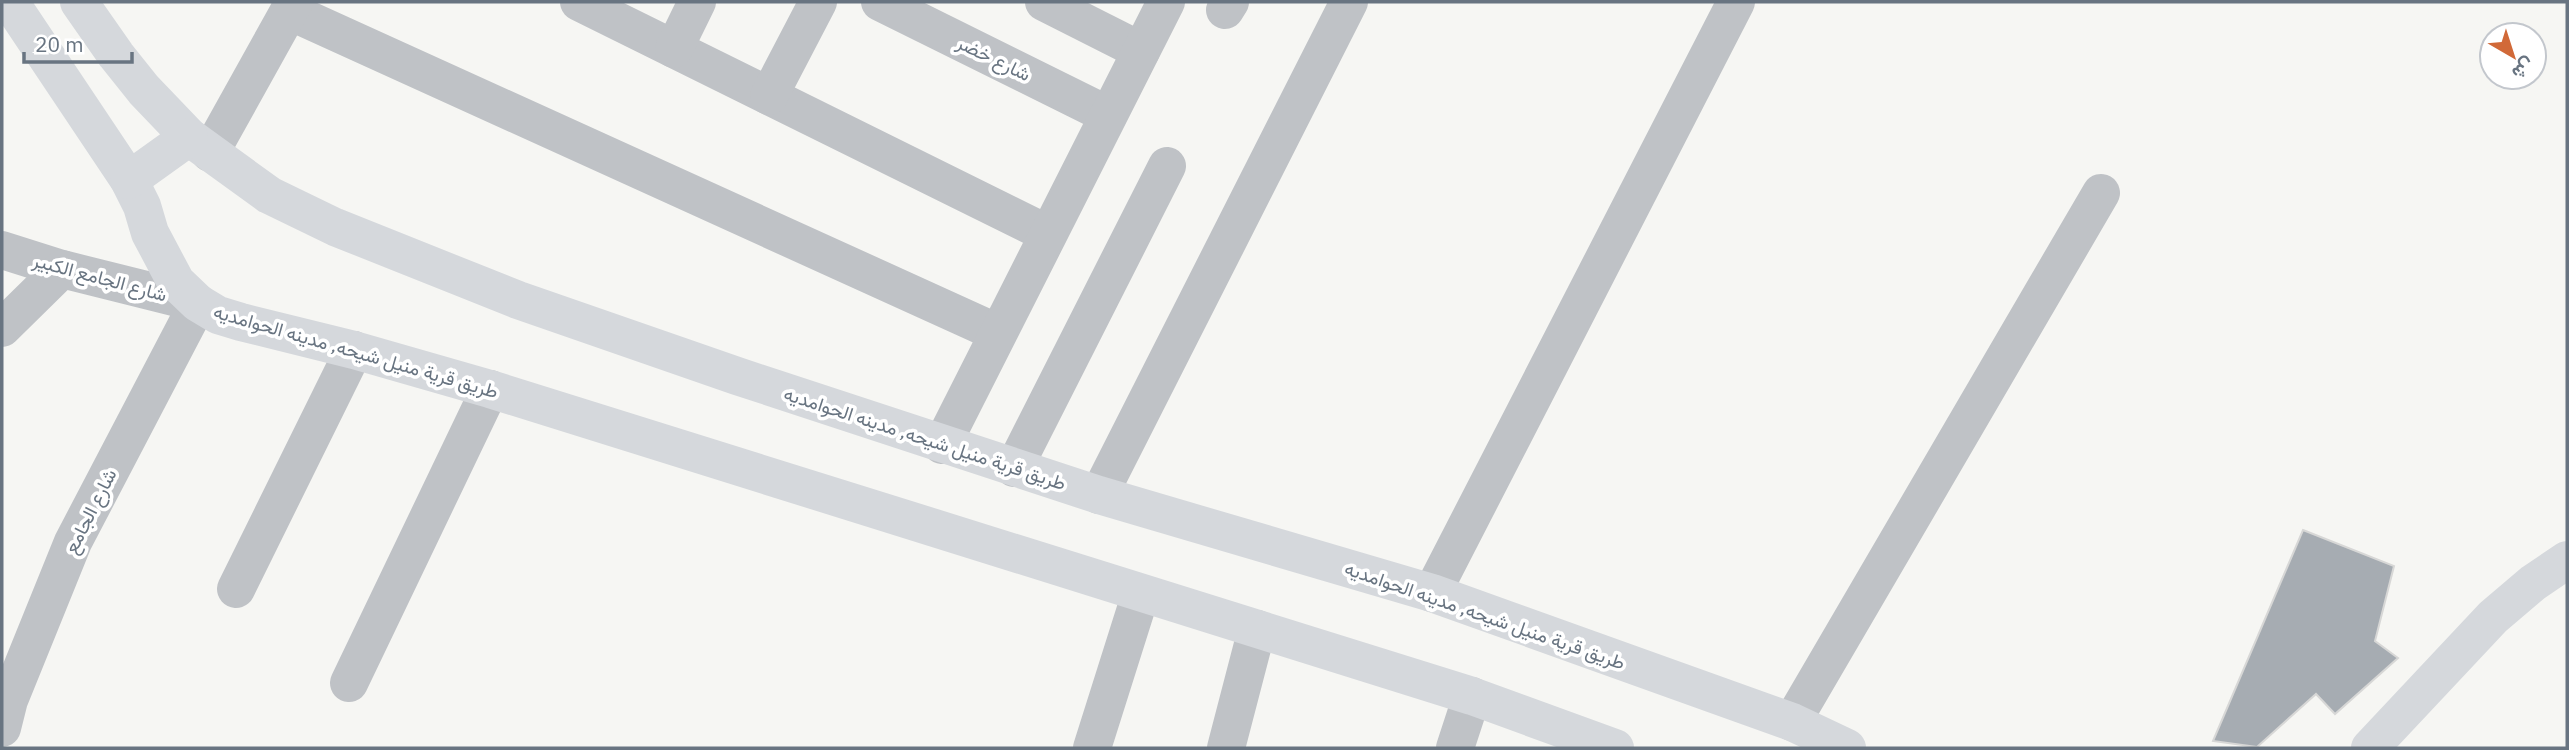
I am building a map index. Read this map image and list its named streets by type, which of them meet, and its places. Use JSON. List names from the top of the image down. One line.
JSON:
{"streets":{"main road":["طريق قرية منيل شيحه, مدينه الحوامديه"],"street":["شارع خضر","شارع الجامع الكبير","شارع الجامع"]},"crossings":[["شارع الجامع الكبير","طريق قرية منيل شيحه, مدينه الحوامديه"],["شارع الجامع الكبير","شارع الجامع"],["طريق قرية منيل شيحه, مدينه الحوامديه","شارع الجامع"]],"scale_bar":"20 m","north":"bottom right"}
